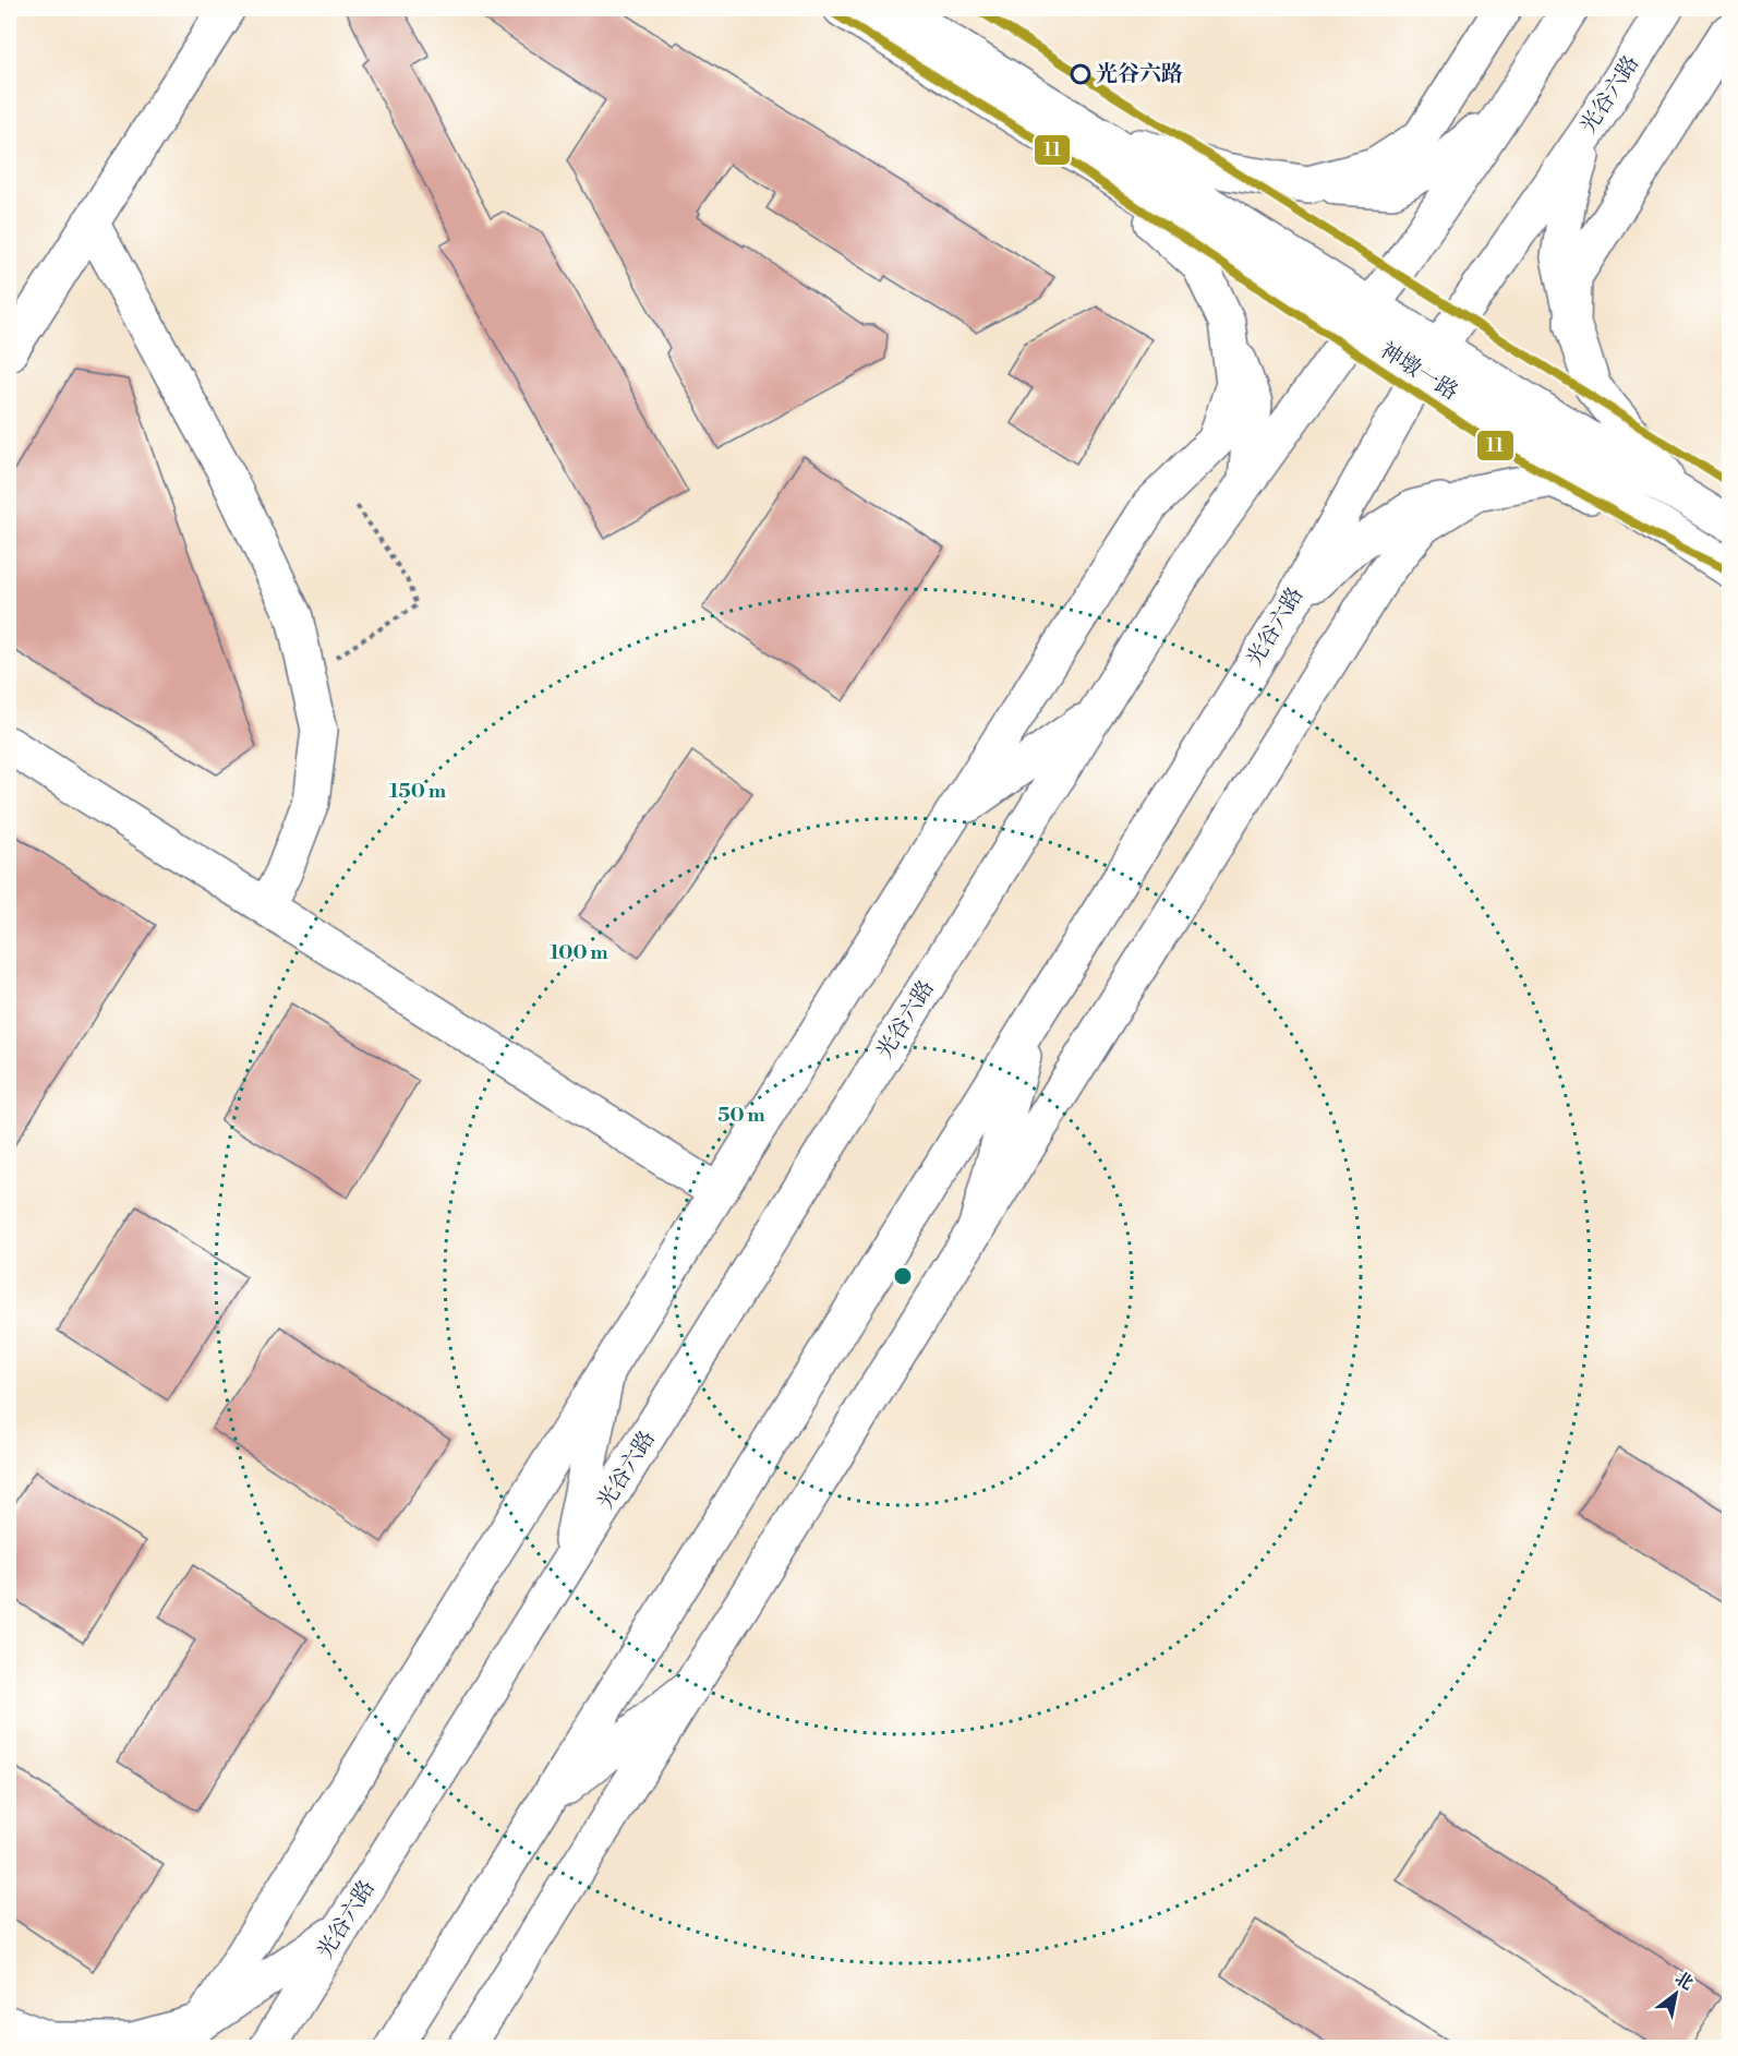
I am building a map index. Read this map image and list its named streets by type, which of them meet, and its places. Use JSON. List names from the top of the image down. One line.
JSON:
{"streets":{"main road":["光谷六路","神墩一路"]},"crossings":[["光谷六路","神墩一路"]],"places":["光谷六路"],"lines":["transit line 11"],"north":"top right","rings":["150 m","100 m","50 m"]}
